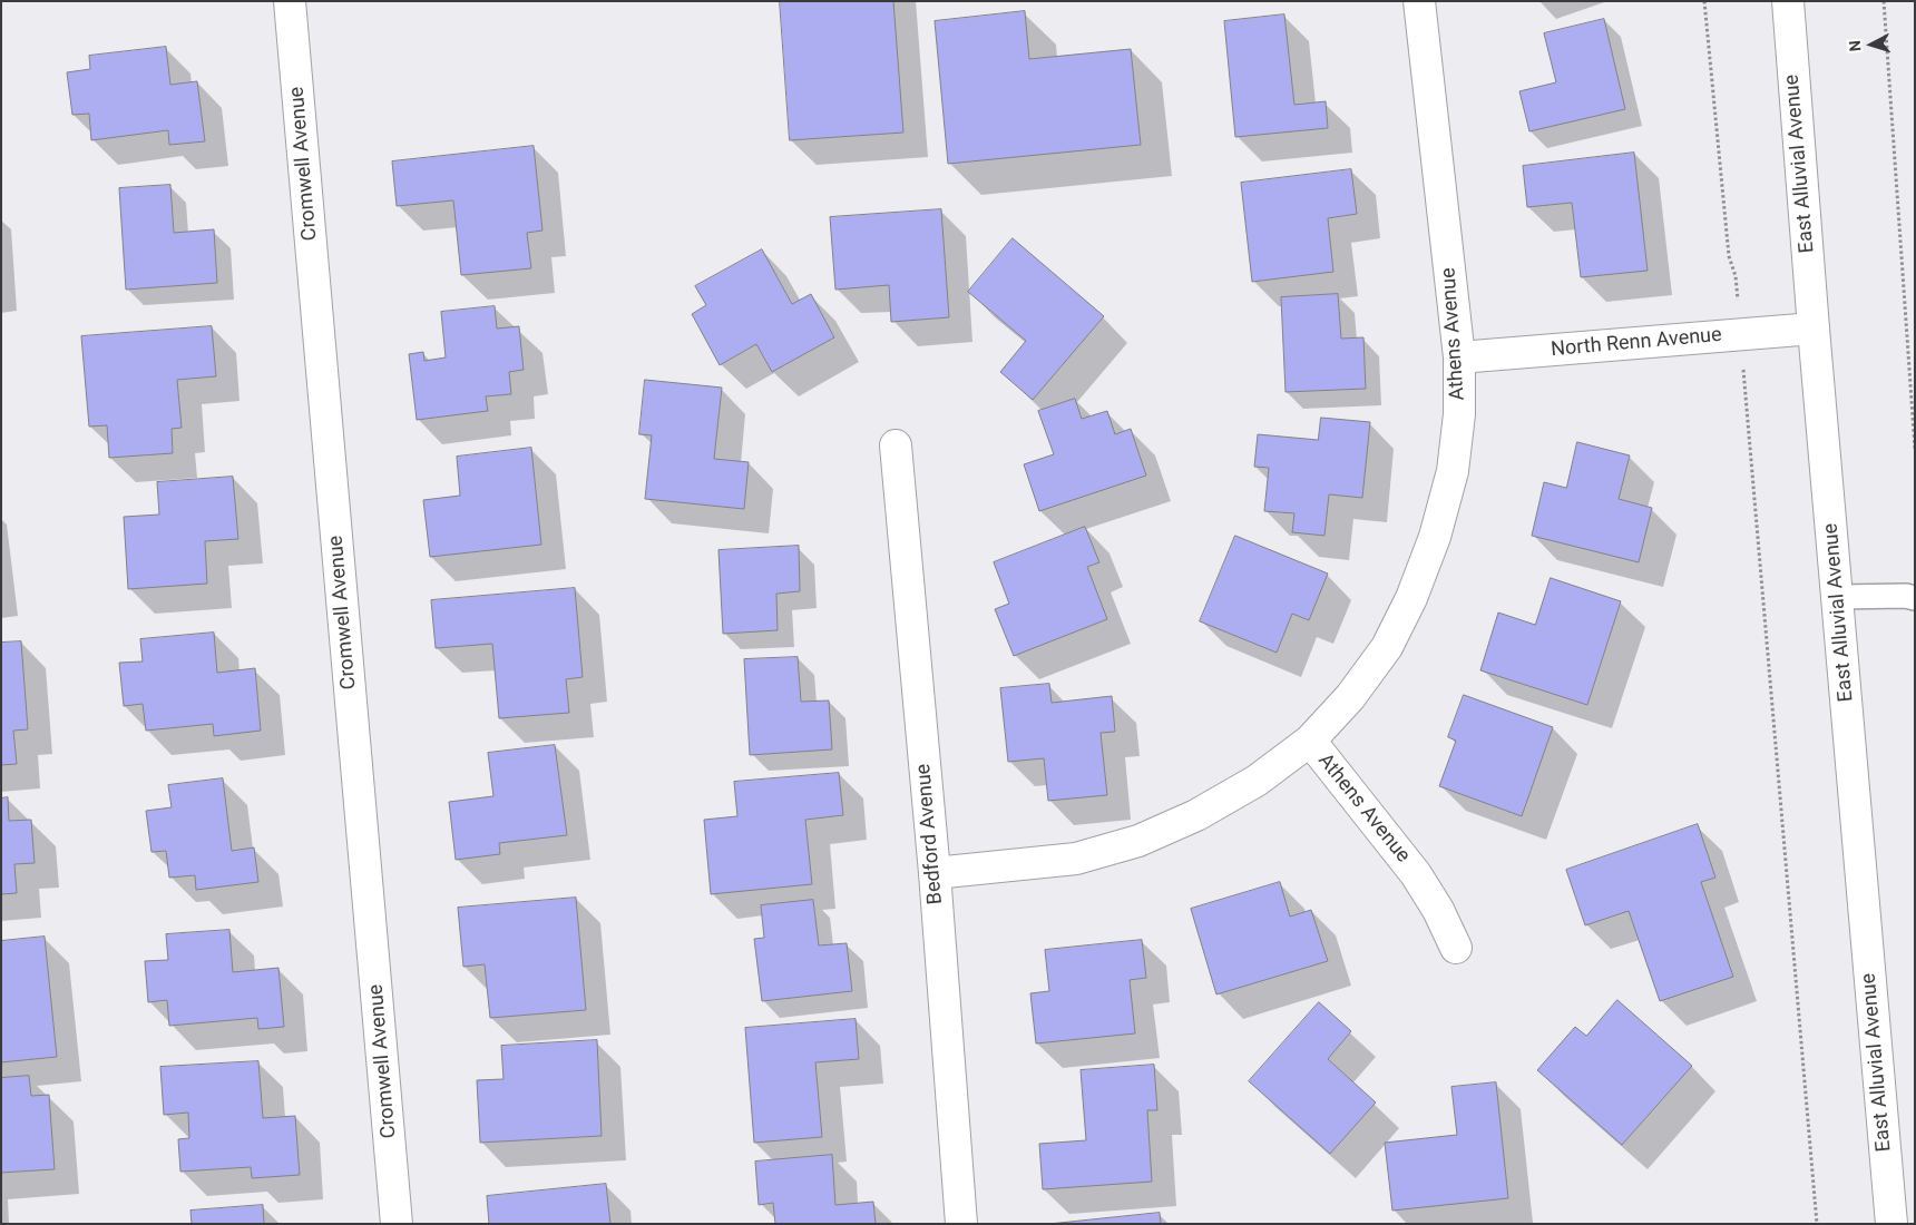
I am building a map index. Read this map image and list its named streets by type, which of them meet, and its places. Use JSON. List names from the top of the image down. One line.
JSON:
{"streets":{"street":["Cromwell Avenue","East Alluvial Avenue","Athens Avenue","North Renn Avenue","Bedford Avenue"]},"crossings":[["East Alluvial Avenue","North Renn Avenue"],["Athens Avenue","North Renn Avenue"]],"north":"left"}
